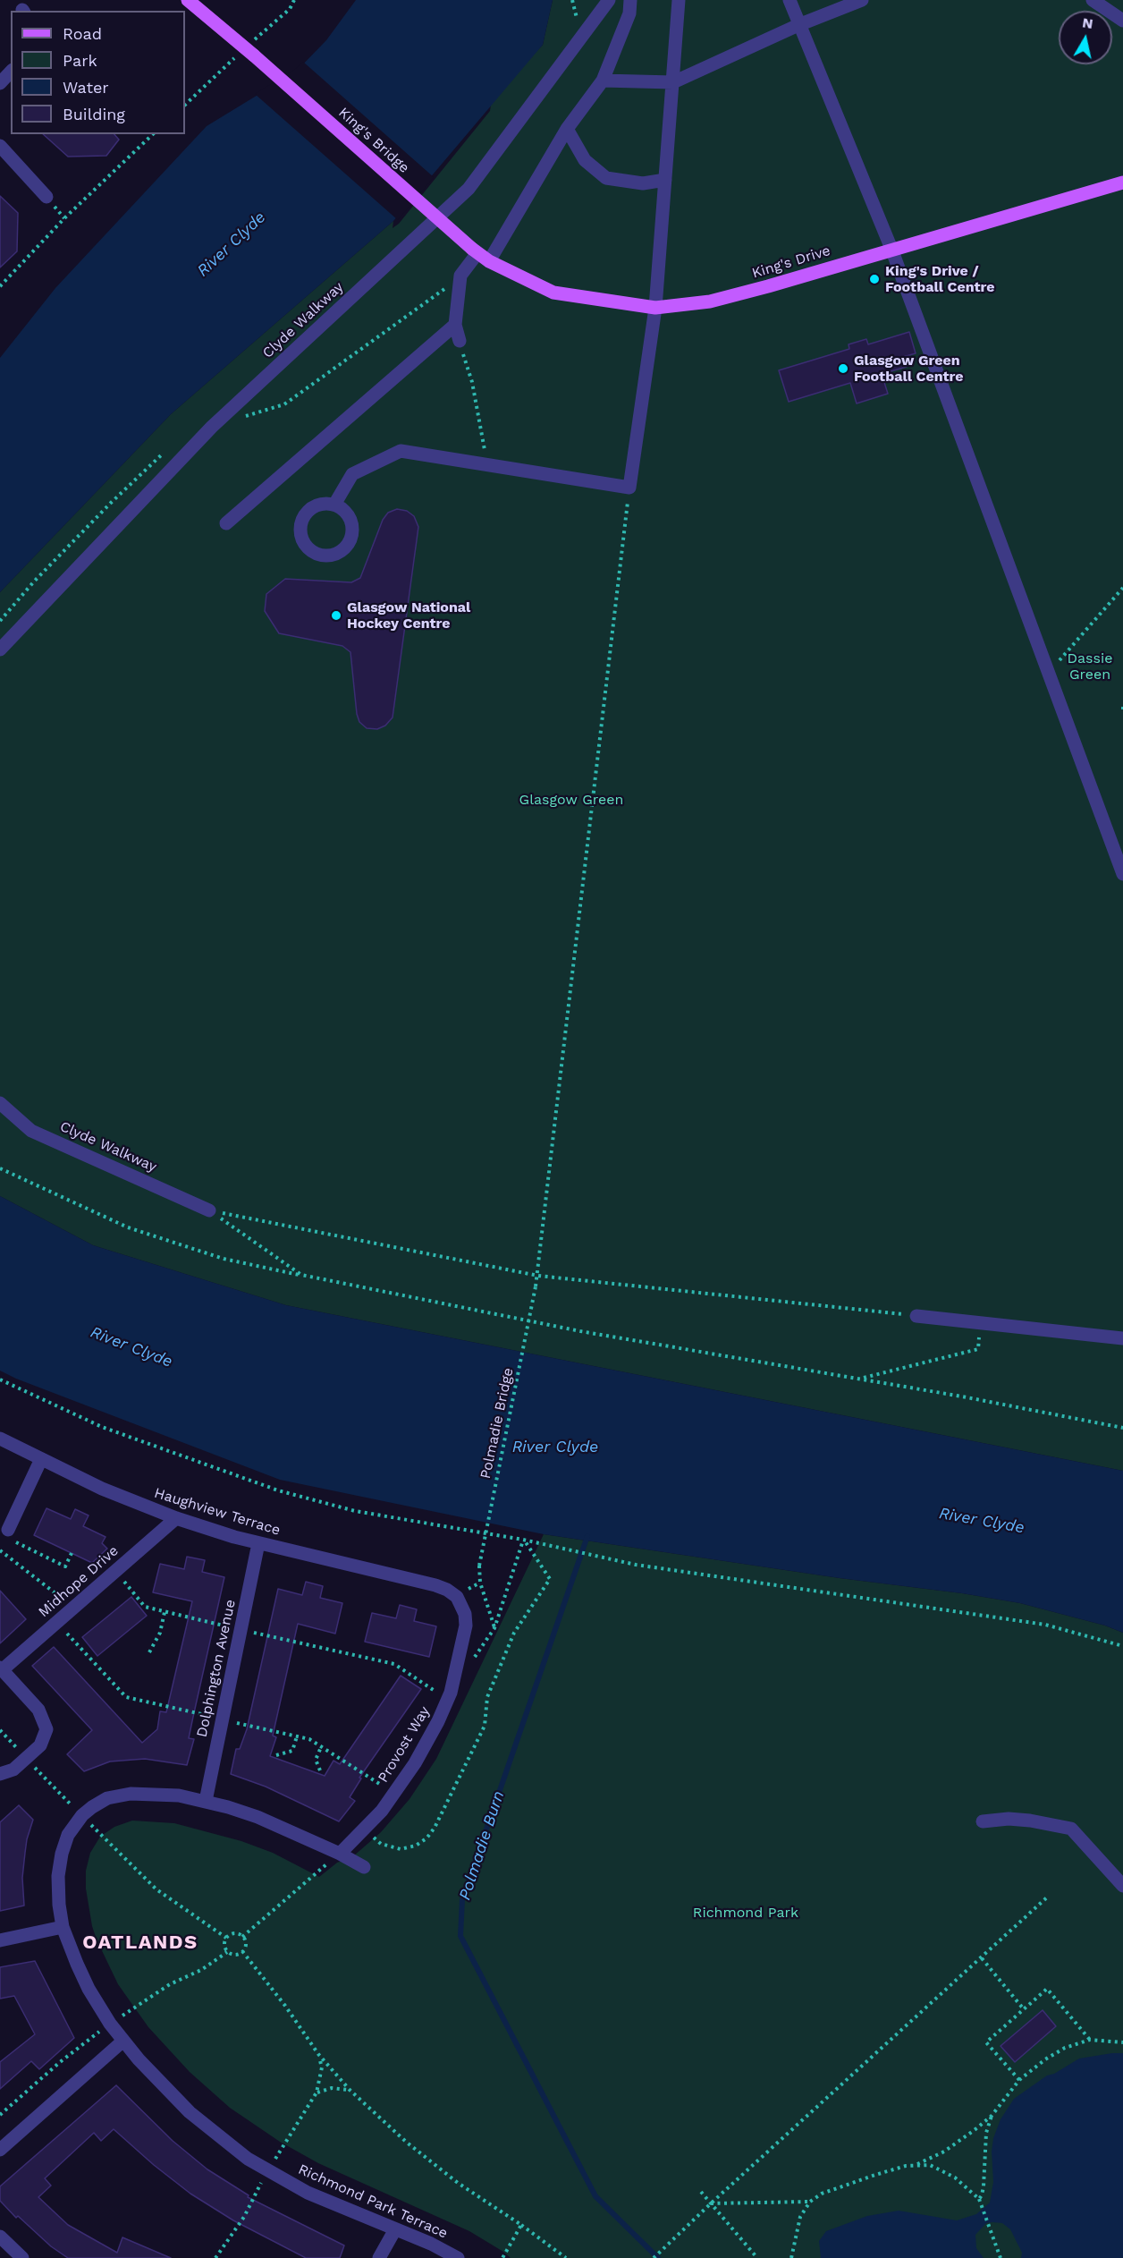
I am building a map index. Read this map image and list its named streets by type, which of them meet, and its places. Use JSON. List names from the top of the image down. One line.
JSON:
{"streets":{"main road":["King's Bridge","King's Drive"],"street":["Clyde Walkway","Haughview Terrace","Midhope Drive","Dolphington Avenue","Provost Way","Richmond Park Terrace"],"path":["Polmadie Bridge"]},"crossings":[["King's Bridge","King's Drive"],["Haughview Terrace","Midhope Drive"],["Haughview Terrace","Dolphington Avenue"],["Haughview Terrace","Provost Way"]],"districts":["OATLANDS"],"water":["River Clyde","Polmadie Burn"],"parks":["Dassie Green","Glasgow Green","Richmond Park"],"places":["King's Drive / Football Centre","Glasgow Green Football Centre","Glasgow National Hockey Centre"],"legend":["Road","Park","Water","Building"],"north":"top"}
